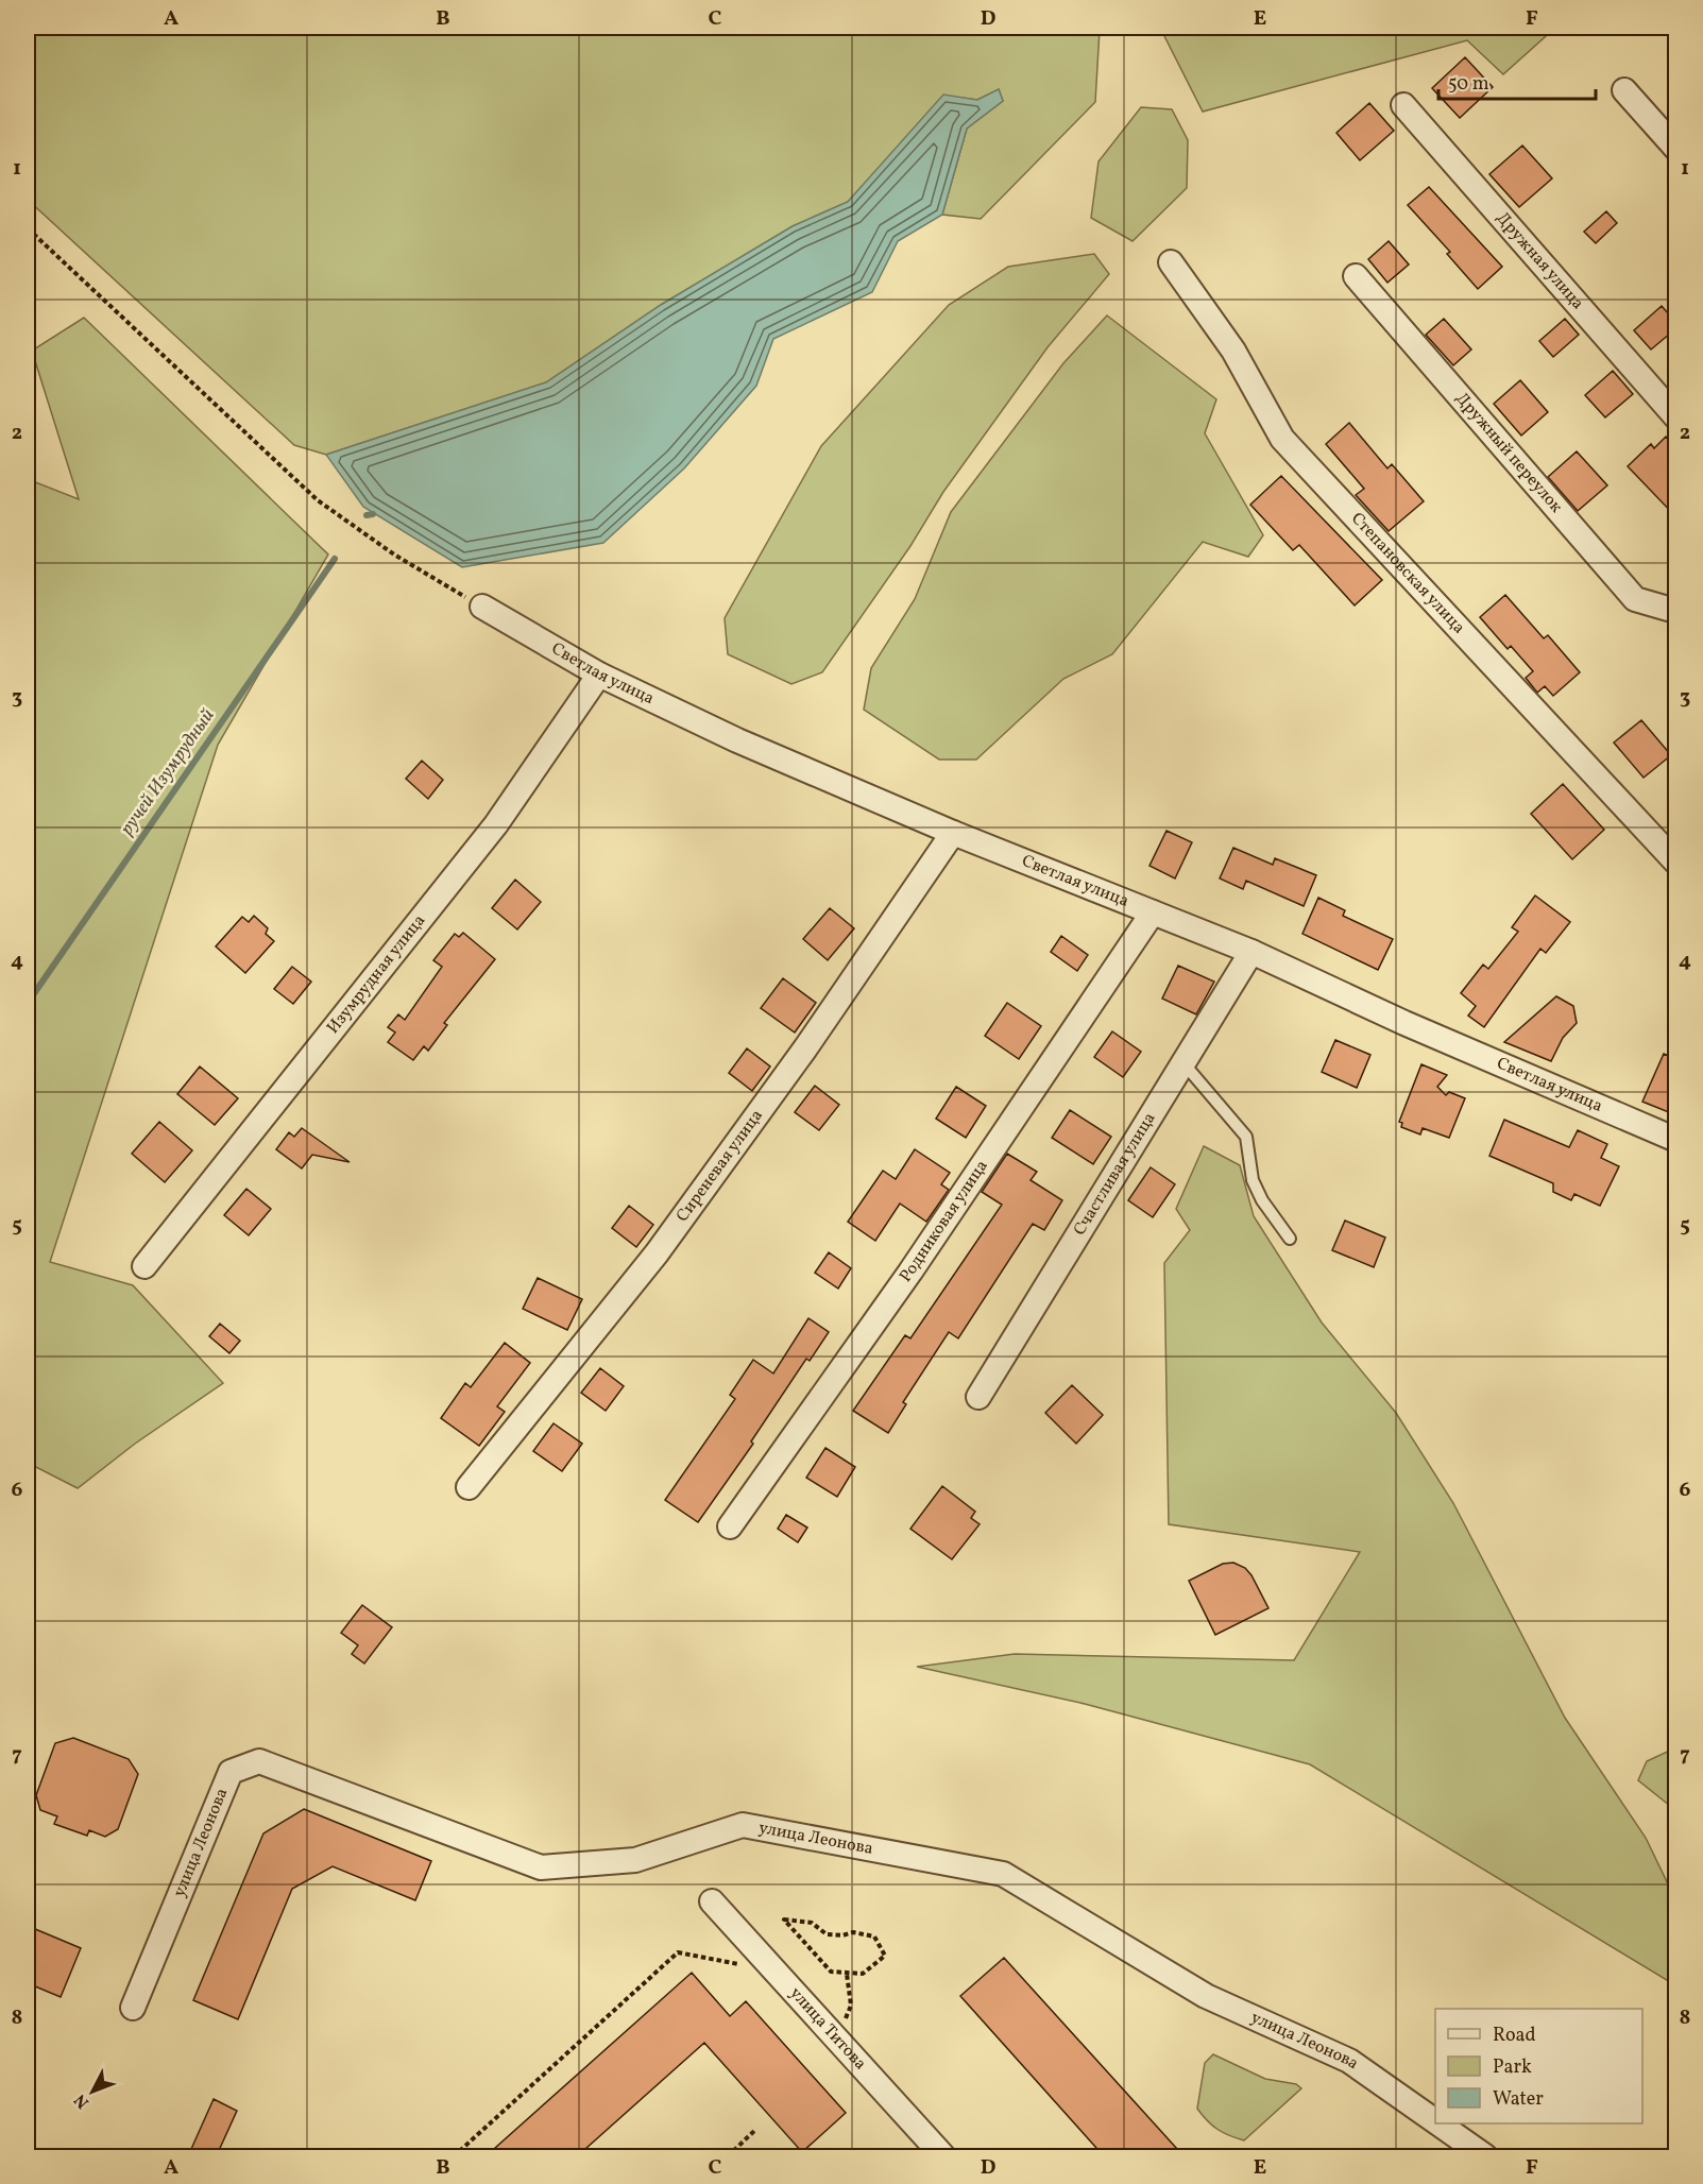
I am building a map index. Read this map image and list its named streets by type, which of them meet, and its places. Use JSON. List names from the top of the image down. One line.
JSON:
{"streets":{"street":["Дружная улица","Дружный переулок","Степановская улица","Светлая улица","Изумрудная улица","Сиреневая улица","Счастливая улица","Родниковая улица","улица Леонова","улица Титова"]},"crossings":[["Светлая улица","Изумрудная улица"],["Светлая улица","Сиреневая улица"],["Светлая улица","Счастливая улица"],["Светлая улица","Родниковая улица"]],"water":["ручей Изумрудный"],"legend":["Road","Park","Water"],"scale_bar":"50 m","north":"bottom left","grid":{"columns":["A","B","C","D","E","F"],"rows":["1","2","3","4","5","6","7","8"]}}
